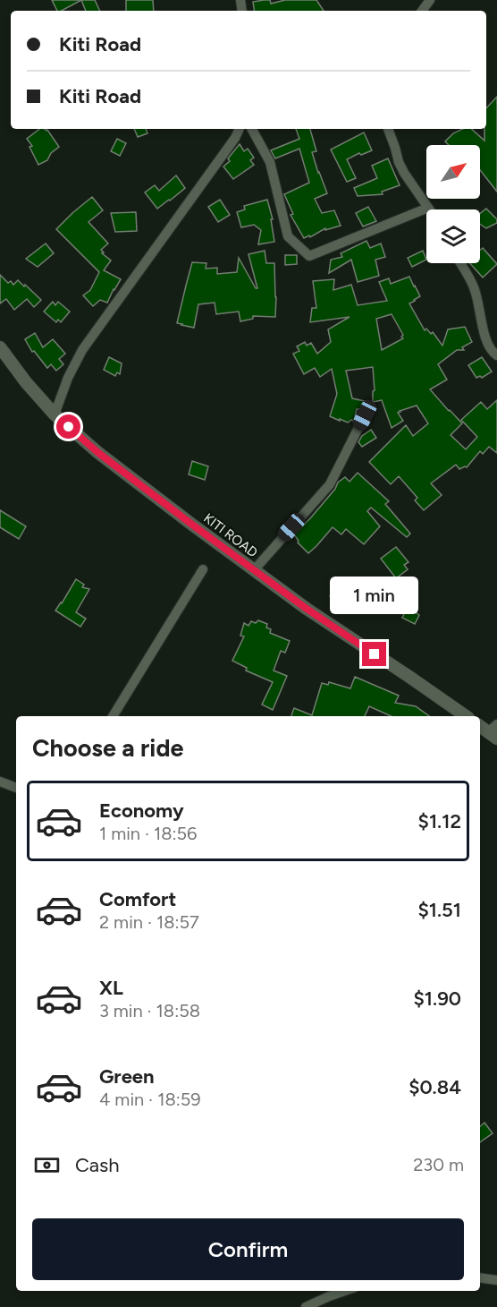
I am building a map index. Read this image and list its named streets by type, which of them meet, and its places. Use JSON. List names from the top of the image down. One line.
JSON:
{"streets":{"street":["KITI ROAD"]},"north":"top right","page":{"banner":["Kiti Road","Kiti Road"],"bubble":"1 min","heading":"Choose a ride","list":[{"name":"Economy","note":"1 min · 18:56","value":"$1.12"},{"name":"Comfort","note":"2 min · 18:57","value":"$1.51"},{"name":"XL","note":"3 min · 18:58","value":"$1.90"},{"name":"Green","note":"4 min · 18:59","value":"$0.84"}],"pay":["Cash","230 m"],"buttons":"Confirm"}}
